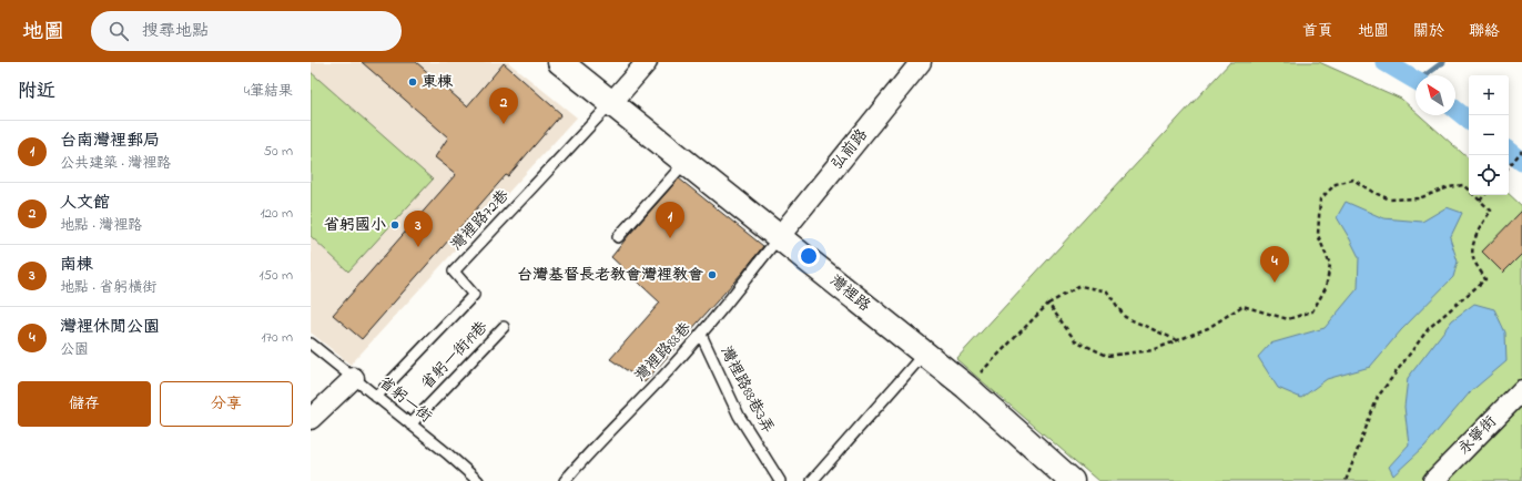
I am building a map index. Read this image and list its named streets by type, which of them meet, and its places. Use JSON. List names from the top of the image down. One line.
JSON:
{"streets":{"street":["弘前路","灣裡路","永寧街"],"lane":["灣裡路72巷","灣裡路88巷","省躬一街19巷","灣裡路88巷3弄","省躬一街"]},"crossings":[["弘前路","灣裡路"],["弘前路","灣裡路88巷"],["灣裡路72巷","灣裡路"],["灣裡路72巷","省躬一街"],["灣裡路","灣裡路88巷"],["灣裡路88巷","灣裡路88巷3弄"],["省躬一街19巷","省躬一街"]],"places":["東棟","省躬國小","台灣基督長老教會灣裡教會"],"north":"top left","page":{"header":"地圖","search":"搜尋地點","nav":["首頁","地圖","關於","聯絡"],"heading":["附近","4筆結果"],"map_buttons":["+","−"],"pins":["2","1","3","4"],"list":[{"mark":"1","name":"台南灣裡郵局","note":"公共建築 · 灣裡路","value":"50 m"},{"mark":"2","name":"人文館","note":"地點 · 灣裡路","value":"120 m"},{"mark":"3","name":"南棟","note":"地點 · 省躬橫街","value":"150 m"},{"mark":"4","name":"灣裡休閒公園","note":"公園","value":"170 m"}],"buttons":["儲存","分享"]}}
